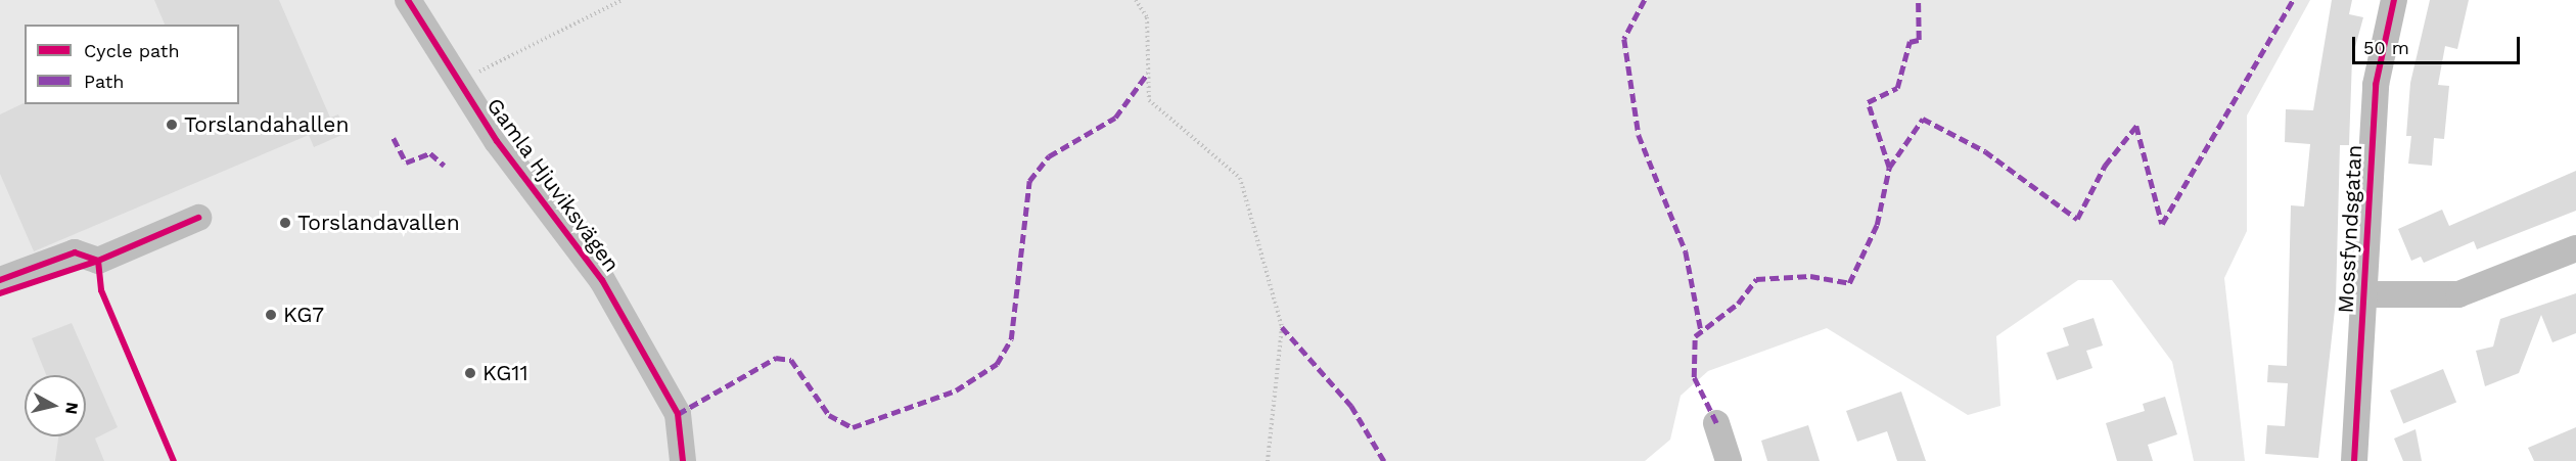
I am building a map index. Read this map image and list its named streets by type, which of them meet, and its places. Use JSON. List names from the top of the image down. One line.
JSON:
{"streets":{"street":["Gamla Hjuviksvägen","Mossfyndsgatan"]},"places":["Torslandahallen","Torslandavallen","KG7","KG11"],"legend":["Cycle path","Path"],"scale_bar":"50 m","north":"right"}
